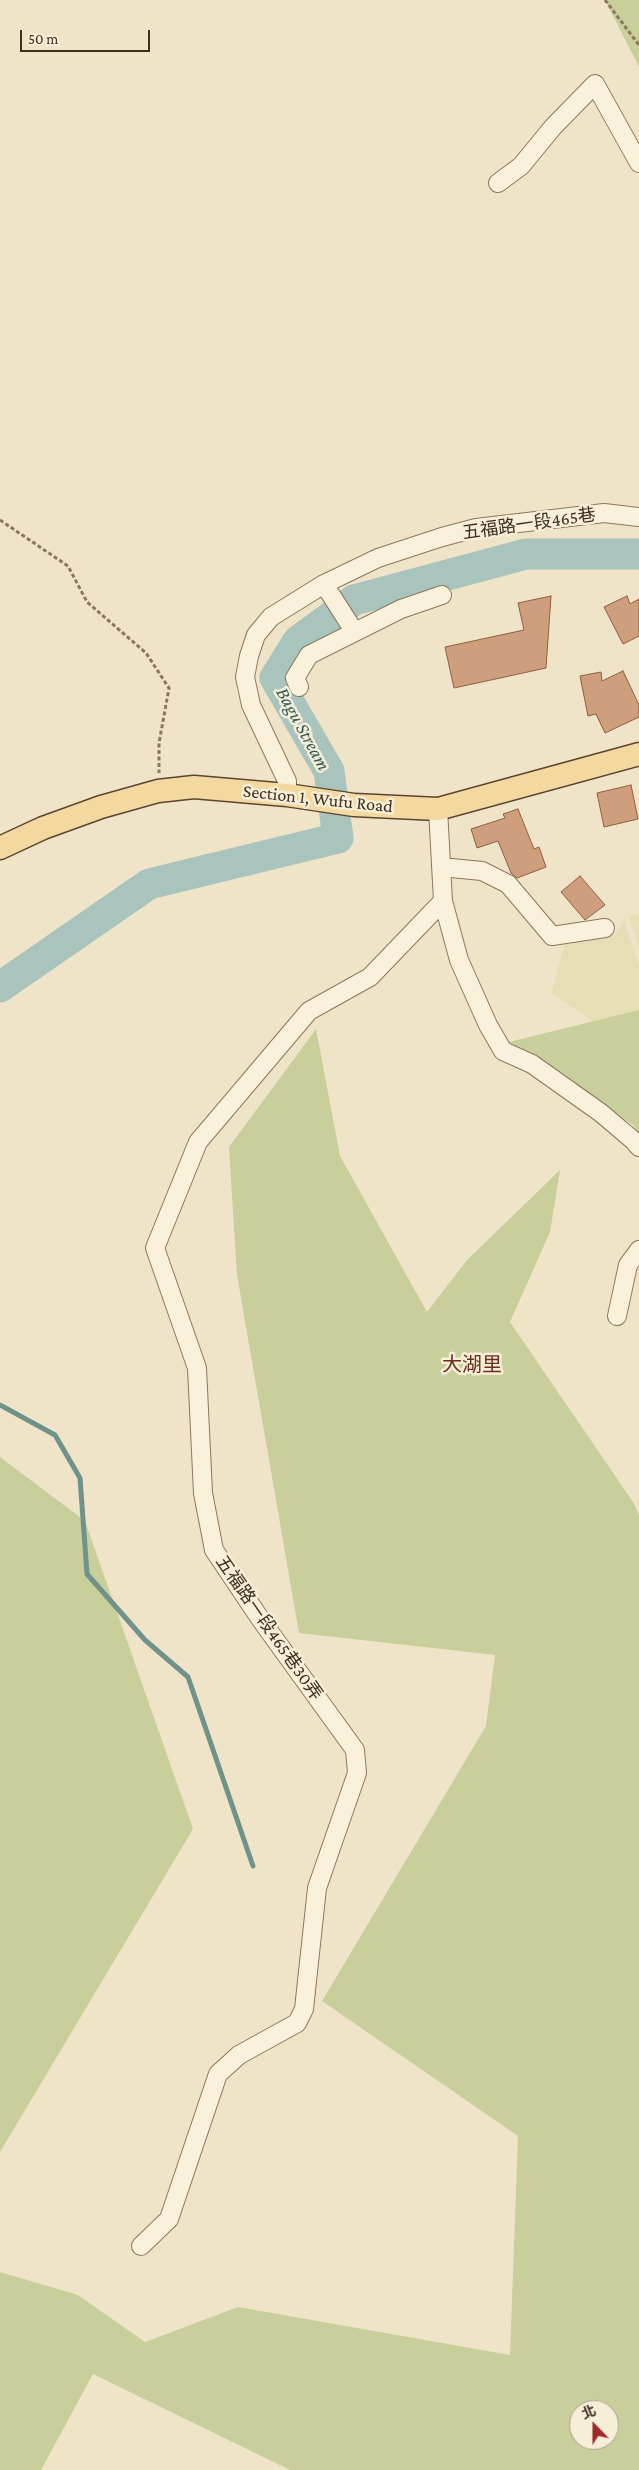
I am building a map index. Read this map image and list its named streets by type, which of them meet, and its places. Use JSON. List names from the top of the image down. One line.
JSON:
{"streets":{"main road":["Section 1, Wufu Road"],"lane":["五福路一段465巷","五福路一段465巷30弄"]},"crossings":[["五福路一段465巷","Section 1, Wufu Road"]],"districts":["大湖里"],"water":["Bagu Stream"],"scale_bar":"50 m","north":"top"}
